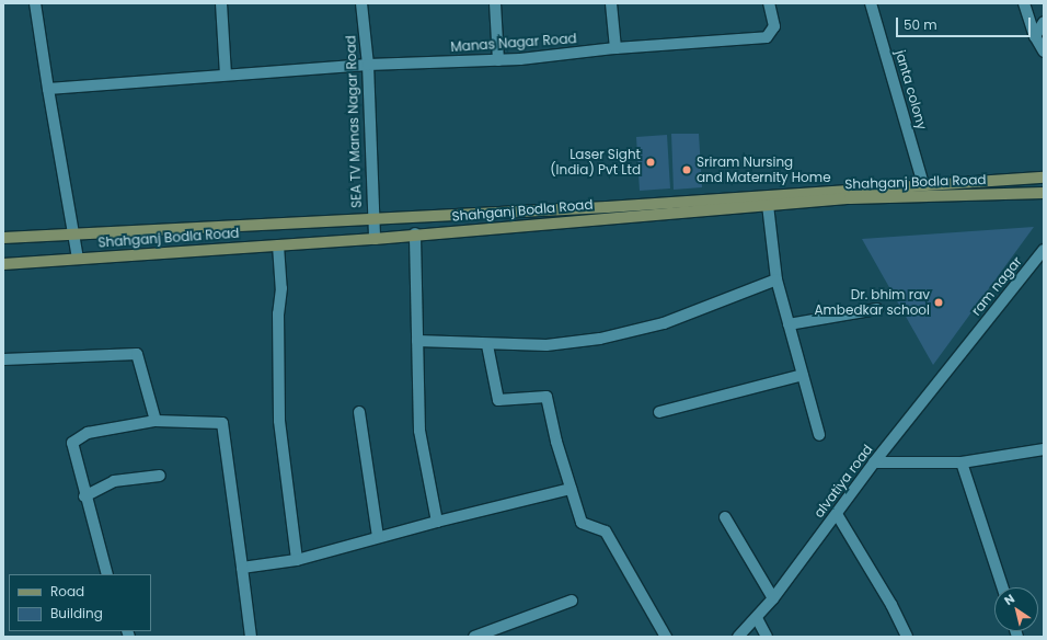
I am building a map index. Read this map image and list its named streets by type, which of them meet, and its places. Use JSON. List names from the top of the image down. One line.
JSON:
{"streets":{"main road":["Shahganj Bodla Road"],"street":["Manas Nagar Road","janta colony","SEA TV Manas Nagar Road","ram nagar","alvatiya road"]},"crossings":[["Manas Nagar Road","SEA TV Manas Nagar Road"],["SEA TV Manas Nagar Road","Shahganj Bodla Road"],["ram nagar","alvatiya road"]],"places":["Laser Sight (India) Pvt Ltd","Sriram Nursing and Maternity Home","Dr. bhim rav Ambedkar school"],"legend":["Road","Building"],"scale_bar":"50 m","north":"top left"}
